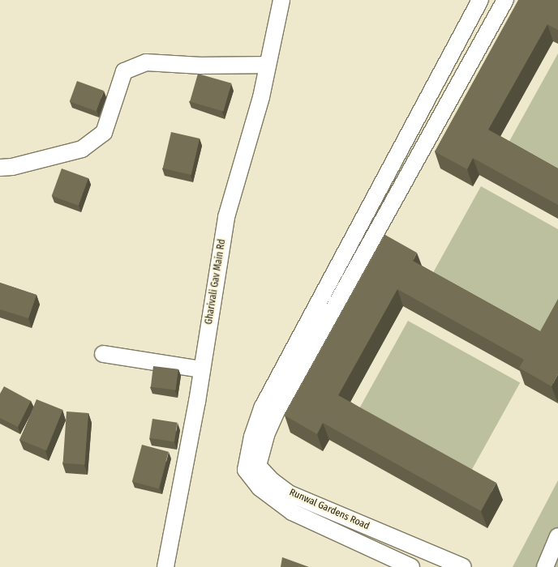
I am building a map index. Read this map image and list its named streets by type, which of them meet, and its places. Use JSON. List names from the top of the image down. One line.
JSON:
{"streets":{"street":["Gharivali Gav Main Rd","Runwal Gardens Road"]}}
